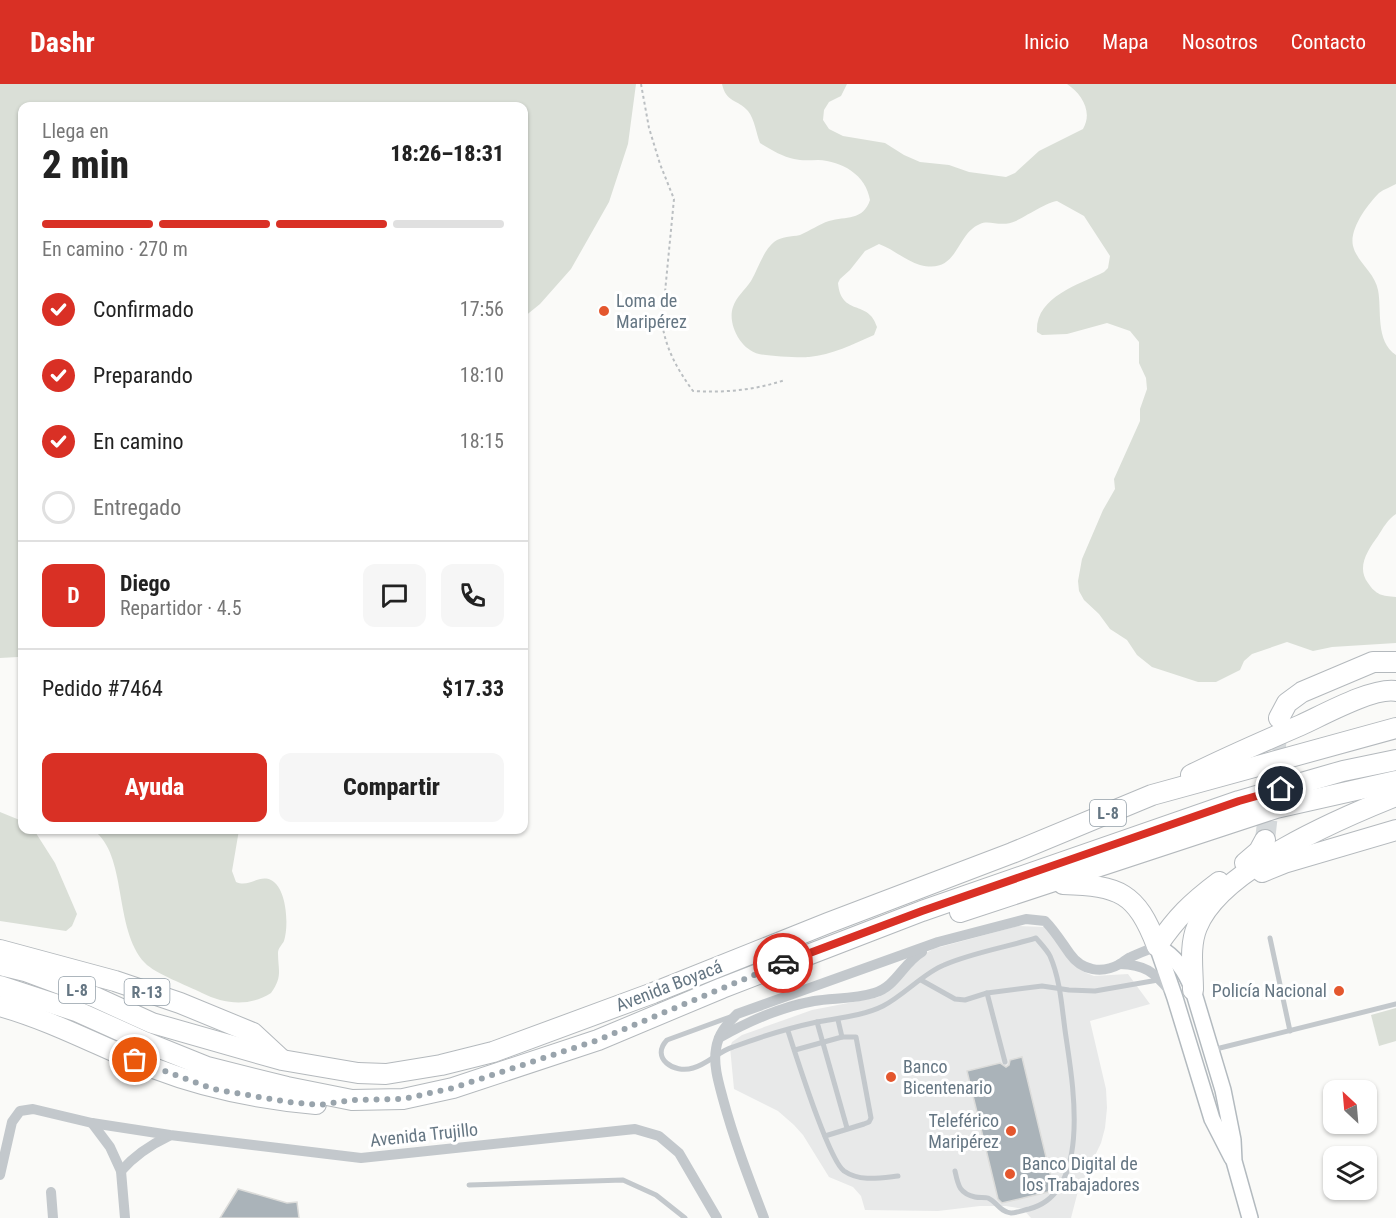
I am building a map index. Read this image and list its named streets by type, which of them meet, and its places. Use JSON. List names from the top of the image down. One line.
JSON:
{"streets":{"highway":["L-8","Avenida Boyacá","R-13"],"street":["Avenida Trujillo"]},"crossings":[["Avenida Boyacá","R-13"]],"places":["Loma de Maripérez","Policía Nacional","Banco Bicentenario","Teleférico Maripérez","Banco Digital de los Trabajadores"],"north":"top left","page":{"header":"Dashr","nav":["Inicio","Mapa","Nosotros","Contacto"],"heading":["2 min","Llega en","18:26–18:31"],"panel":["Diego","Repartidor · 4.5","Pedido #7464","$17.33"],"bar":"En camino · 270 m","list":[["Confirmado","17:56"],["Preparando","18:10"],["En camino","18:15"],"Entregado"],"round":"D","buttons":["Ayuda","Compartir"]}}
